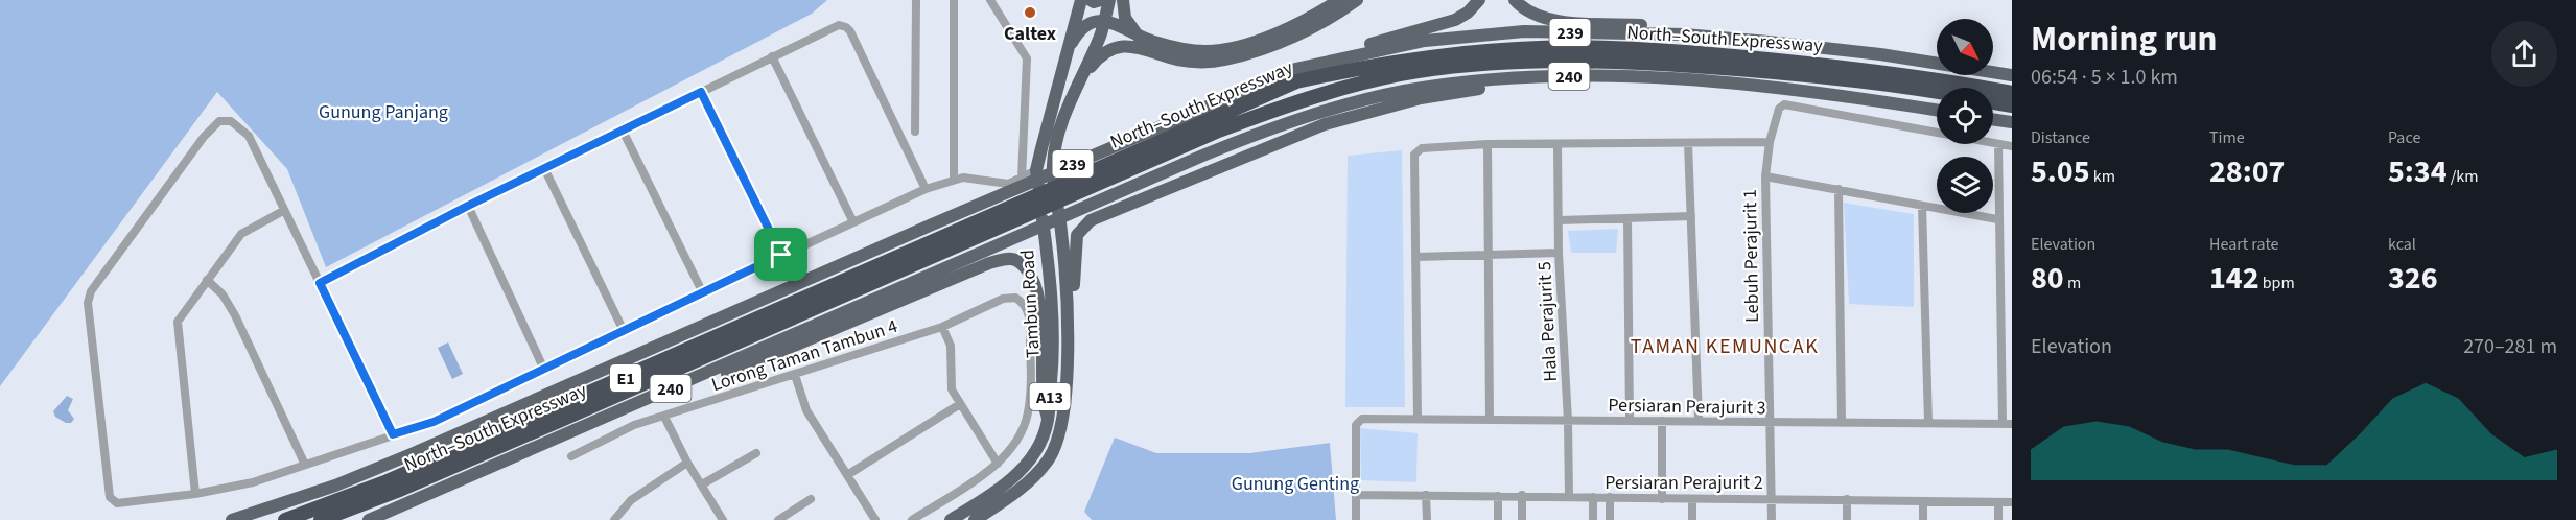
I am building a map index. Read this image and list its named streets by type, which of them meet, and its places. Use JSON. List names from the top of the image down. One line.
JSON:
{"streets":{"highway":["North–South Expressway","E1"],"main road":["239","240","Tambun Road","A13"],"street":["Lebuh Perajurit 1","Hala Perajurit 5","Lorong Taman Tambun 4","Persiaran Perajurit 3","Persiaran Perajurit 2"]},"crossings":[["Lebuh Perajurit 1","Persiaran Perajurit 3"],["Lebuh Perajurit 1","Persiaran Perajurit 2"],["Tambun Road","A13"],["Hala Perajurit 5","Persiaran Perajurit 3"],["Hala Perajurit 5","Persiaran Perajurit 2"],["Persiaran Perajurit 3","Persiaran Perajurit 2"]],"districts":["TAMAN KEMUNCAK"],"parks":["Gunung Panjang","Gunung Genting"],"places":["Caltex"],"north":"bottom right","page":{"heading":["Morning run","06:54 · 5 × 1.0 km"],"stats":[["Distance","5.05 km"],["Time","28:07"],["Pace","5:34 /km"],["Elevation","80 m"],["Heart rate","142 bpm"],["kcal","326"]],"chart":["Elevation","270–281 m"]}}
